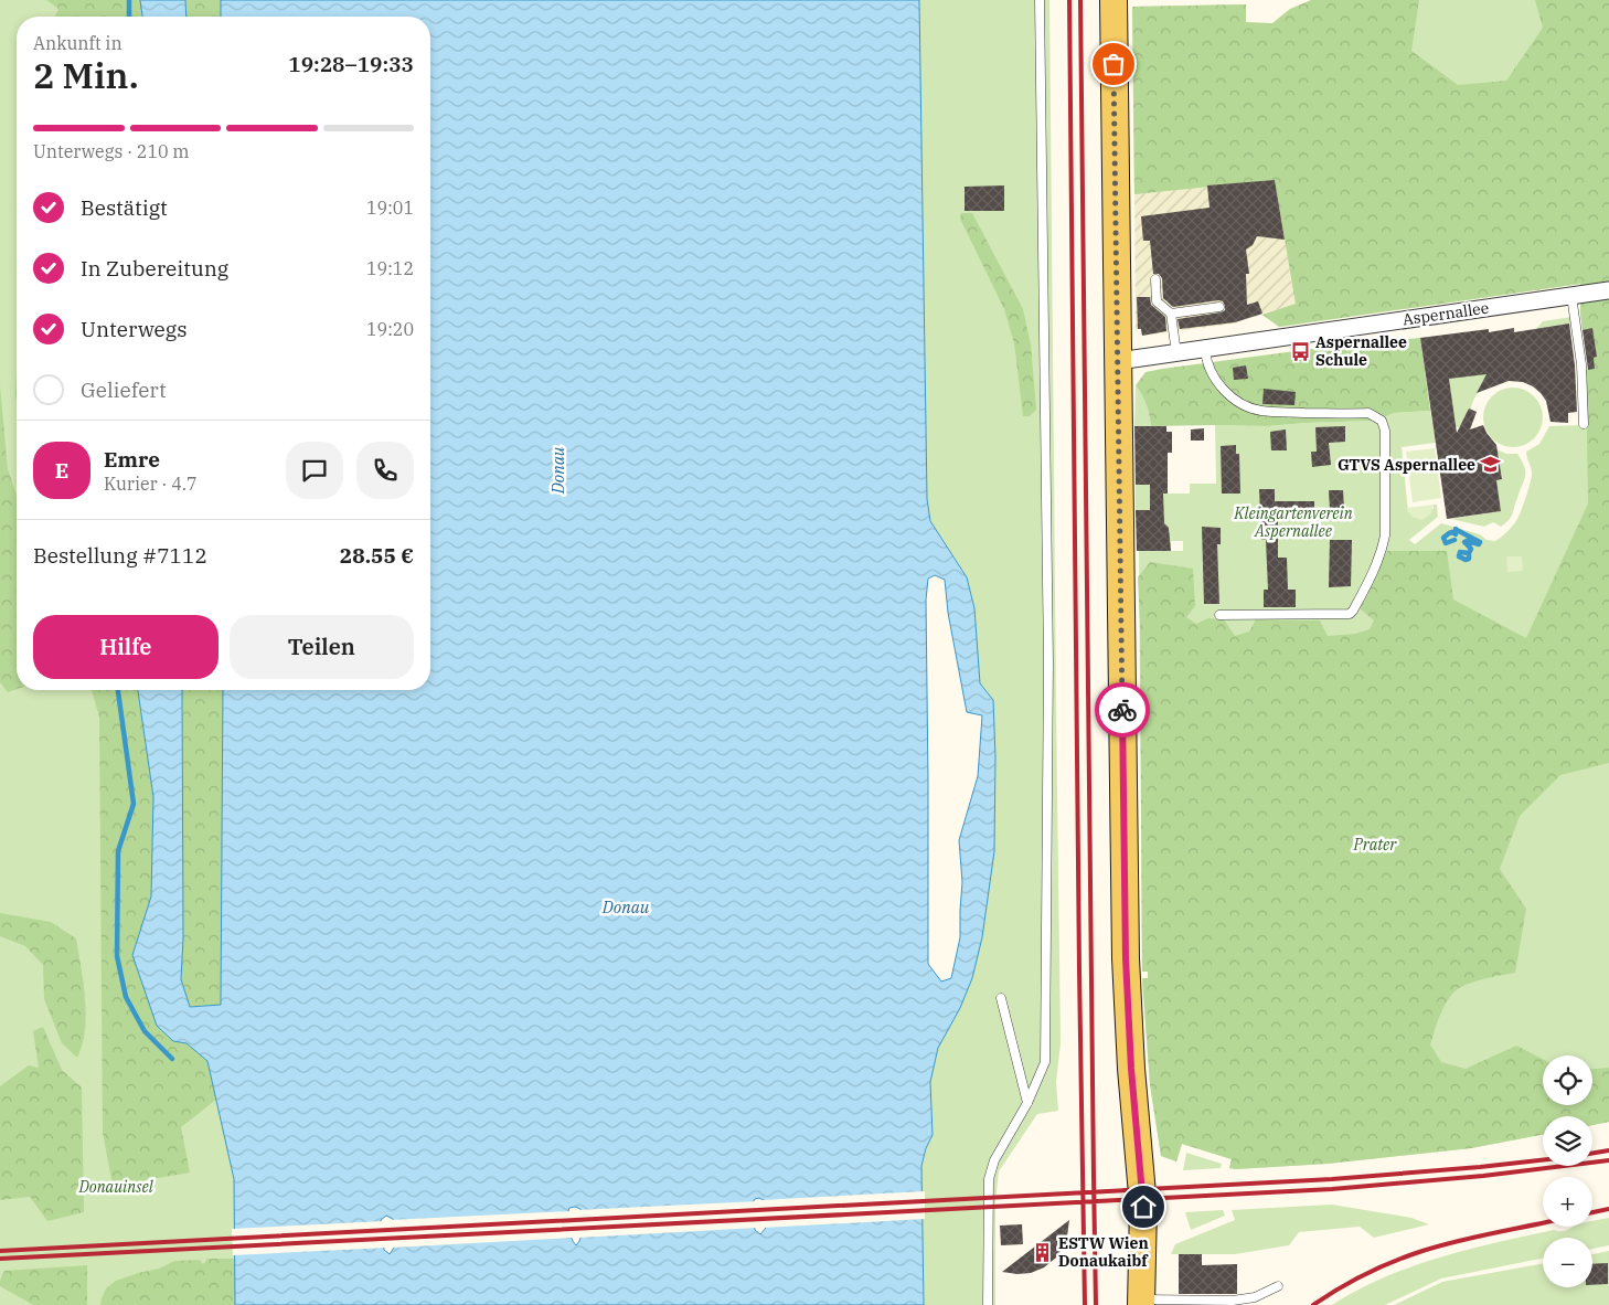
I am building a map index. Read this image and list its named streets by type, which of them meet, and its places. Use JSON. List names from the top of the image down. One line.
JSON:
{"streets":{"street":["Aspernallee"]},"water":["Donau"],"parks":["Kleingartenverein Aspernallee","Prater","Donauinsel"],"places":{"bus stop":["Aspernallee Schule"],"school or university":["GTVS Aspernallee"],"building":["ESTW Wien Donaukaibf"]},"page":{"heading":["2 Min.","Ankunft in","19:28–19:33"],"panel":["Emre","Kurier · 4.7","Bestellung #7112","28.55 €"],"bar":"Unterwegs · 210 m","list":[["Bestätigt","19:01"],["In Zubereitung","19:12"],["Unterwegs","19:20"],"Geliefert"],"round":"E","buttons":["Hilfe","Teilen"],"map_buttons":["+","−"]}}
